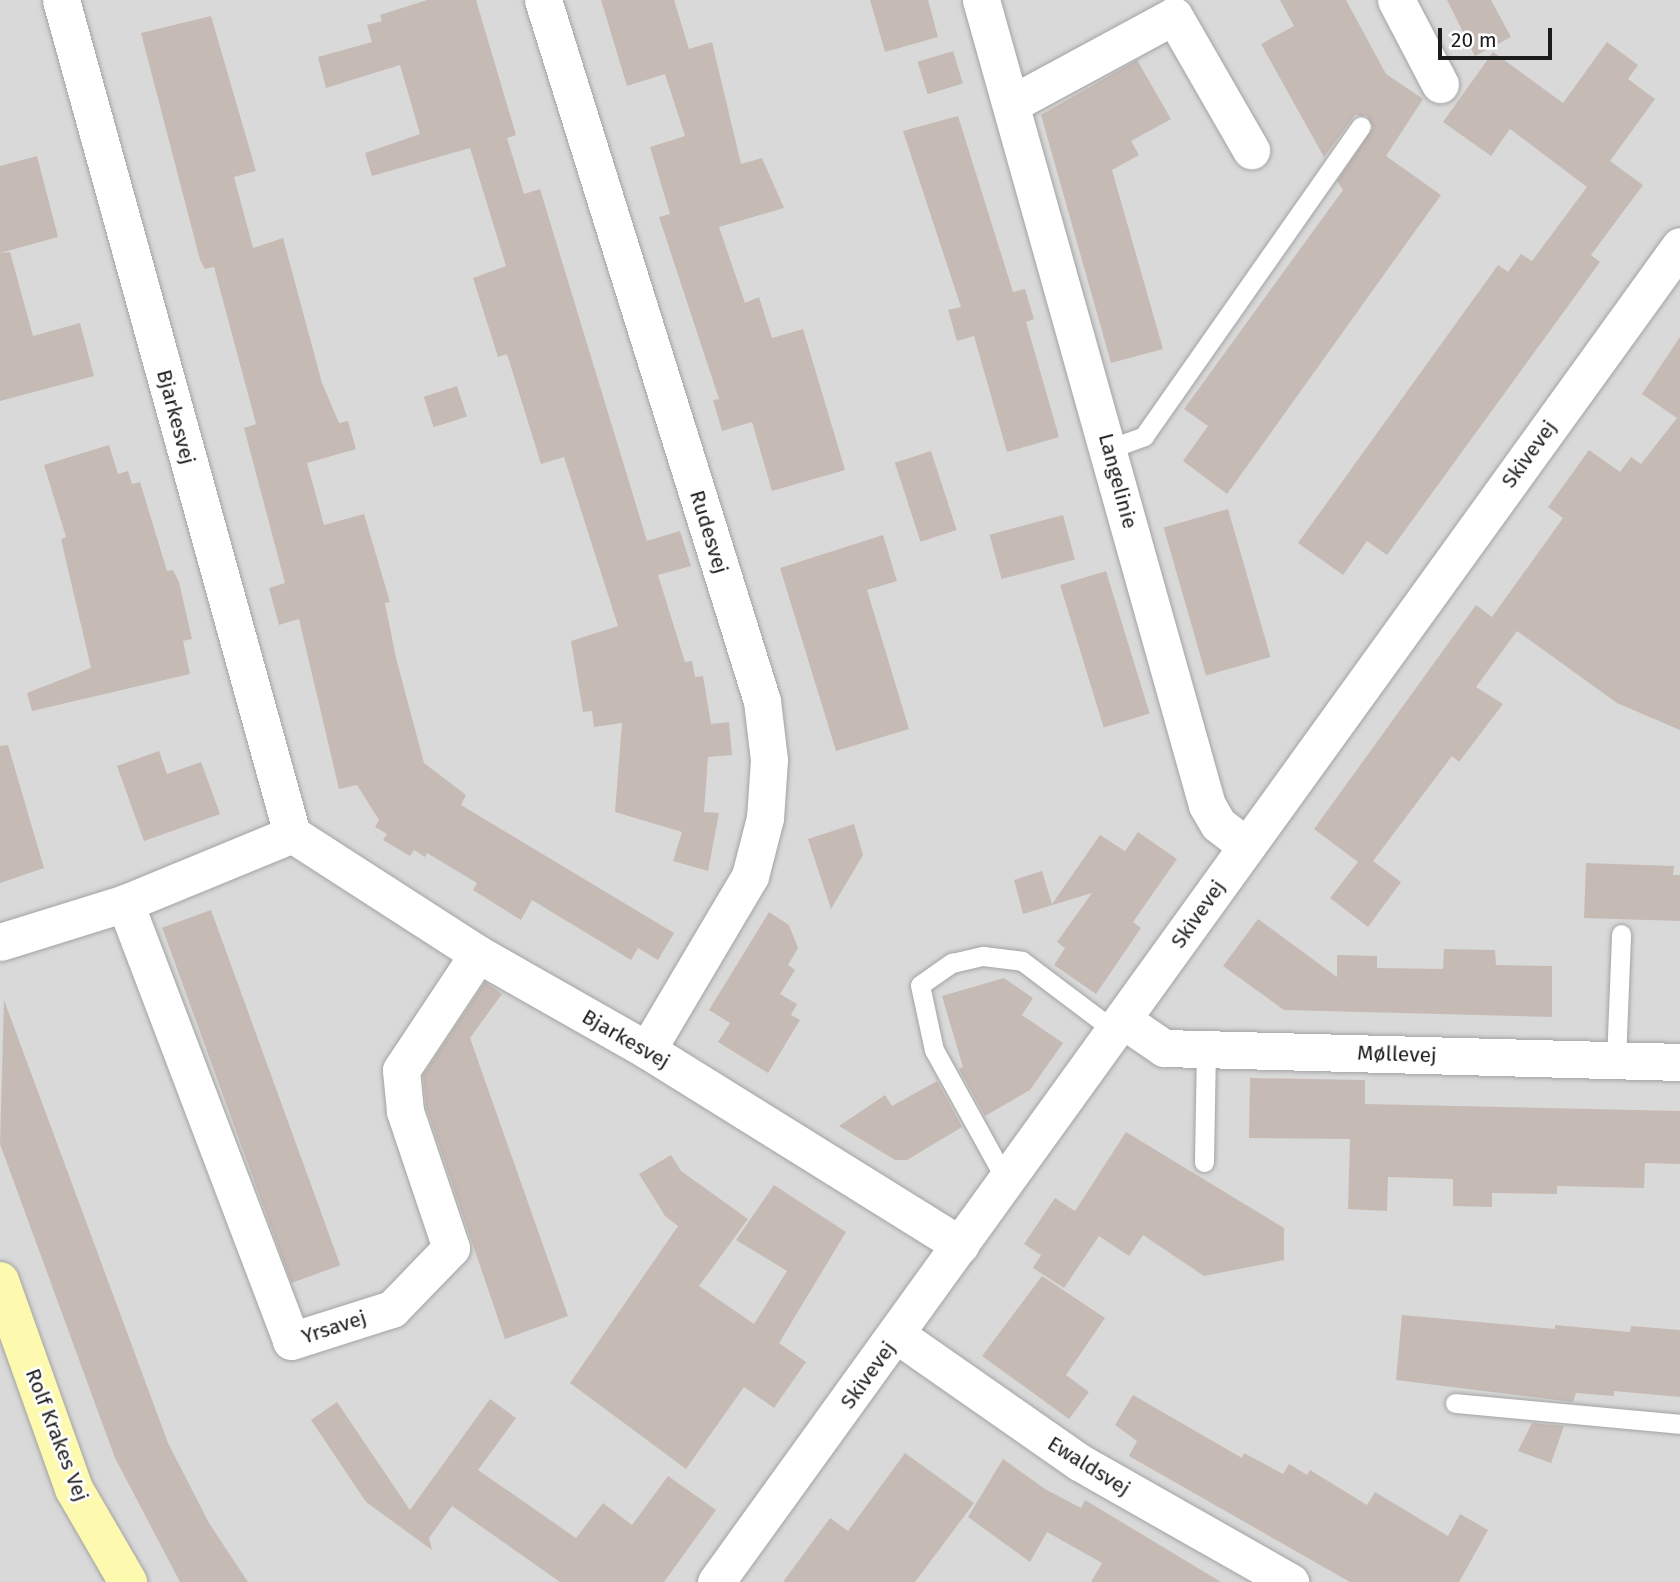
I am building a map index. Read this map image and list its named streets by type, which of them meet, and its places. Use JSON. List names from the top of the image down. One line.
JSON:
{"streets":{"street":["Bjarkesvej","Skivevej","Langelinie","Rudesvej","Møllevej","Yrsavej","Rolf Krakes Vej","Ewaldsvej"]},"crossings":[["Bjarkesvej","Skivevej"],["Bjarkesvej","Rudesvej"],["Bjarkesvej","Yrsavej"],["Skivevej","Langelinie"],["Skivevej","Møllevej"],["Skivevej","Ewaldsvej"]],"scale_bar":"20 m"}
